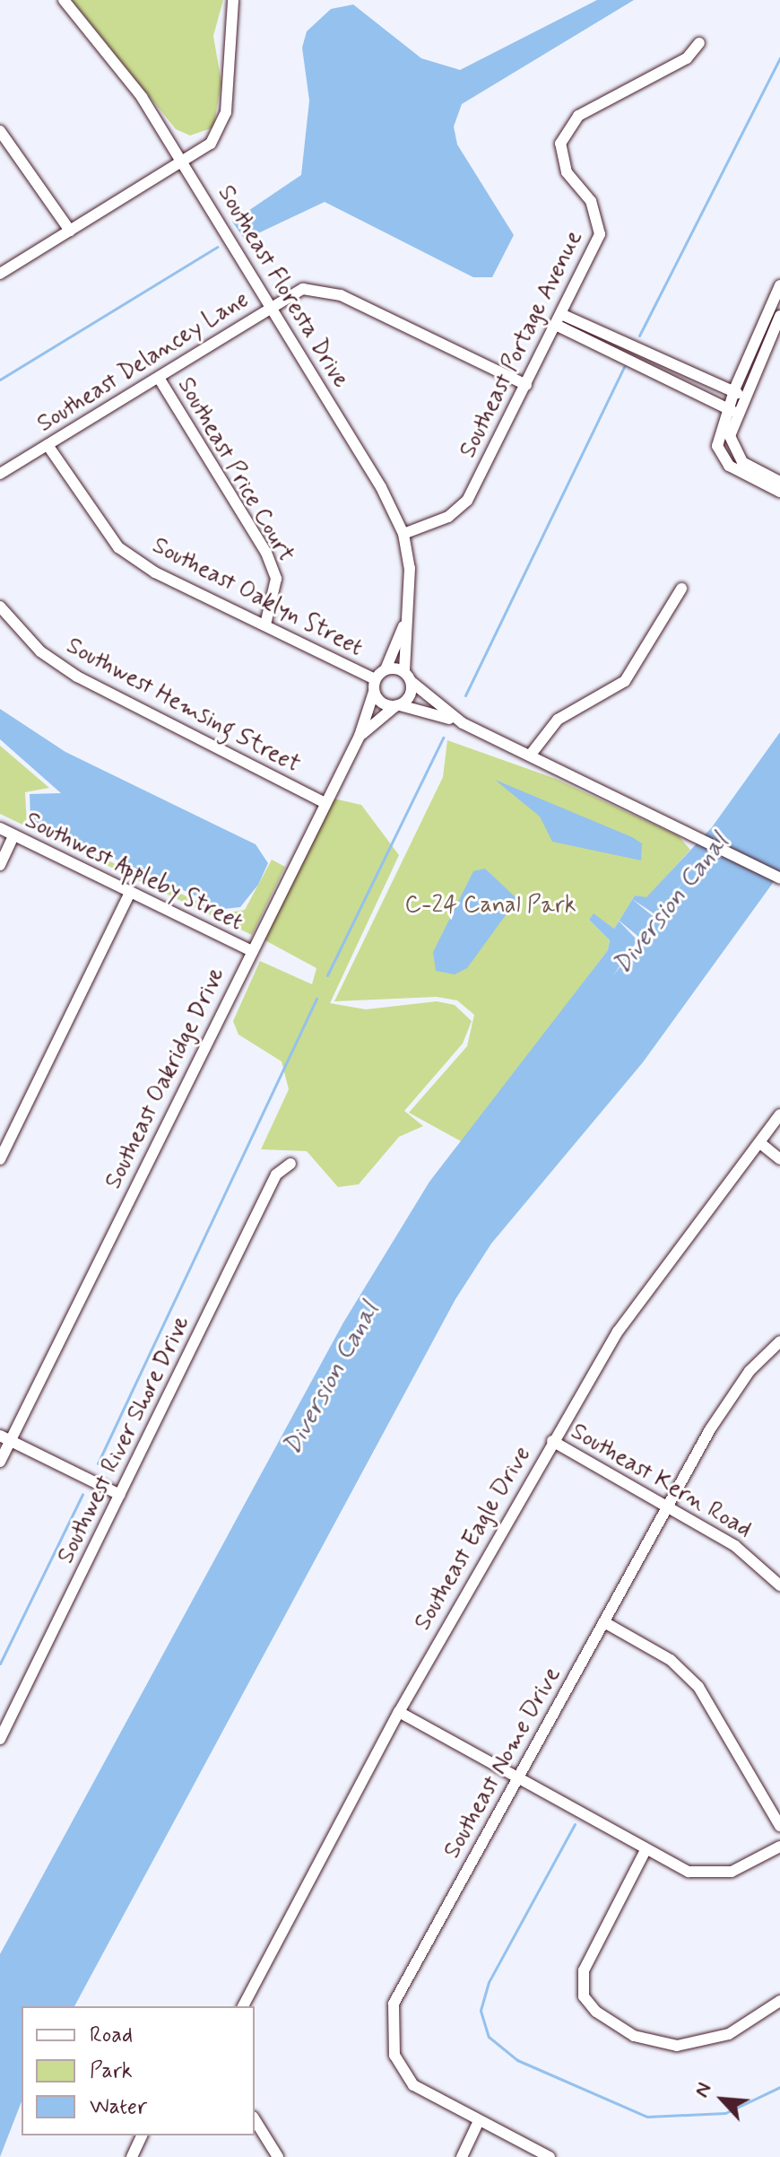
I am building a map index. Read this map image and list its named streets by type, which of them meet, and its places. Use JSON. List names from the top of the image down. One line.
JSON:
{"streets":{"street":["Southeast Floresta Drive","Southeast Portage Avenue","Southeast Delancey Lane","Southeast Price Court","Southeast Oaklyn Street","Southwest Hemsing Street","Southwest Appleby Street","Southeast Oakridge Drive","Southwest River Shore Drive","Southeast Kern Road","Southeast Eagle Drive","Southeast Nome Drive"]},"crossings":[["Southeast Floresta Drive","Southeast Portage Avenue"],["Southeast Floresta Drive","Southeast Delancey Lane"],["Southeast Floresta Drive","Southeast Oaklyn Street"],["Southeast Floresta Drive","Southeast Oakridge Drive"],["Southeast Portage Avenue","Southeast Delancey Lane"],["Southeast Delancey Lane","Southeast Price Court"],["Southeast Delancey Lane","Southeast Oaklyn Street"],["Southeast Price Court","Southeast Oaklyn Street"],["Southeast Oaklyn Street","Southeast Oakridge Drive"],["Southwest Hemsing Street","Southeast Oakridge Drive"],["Southwest Appleby Street","Southeast Oakridge Drive"],["Southeast Kern Road","Southeast Eagle Drive"],["Southeast Kern Road","Southeast Nome Drive"]],"water":["Diversion Canal"],"parks":["C-24 Canal Park"],"legend":["Road","Park","Water"],"north":"top left"}
